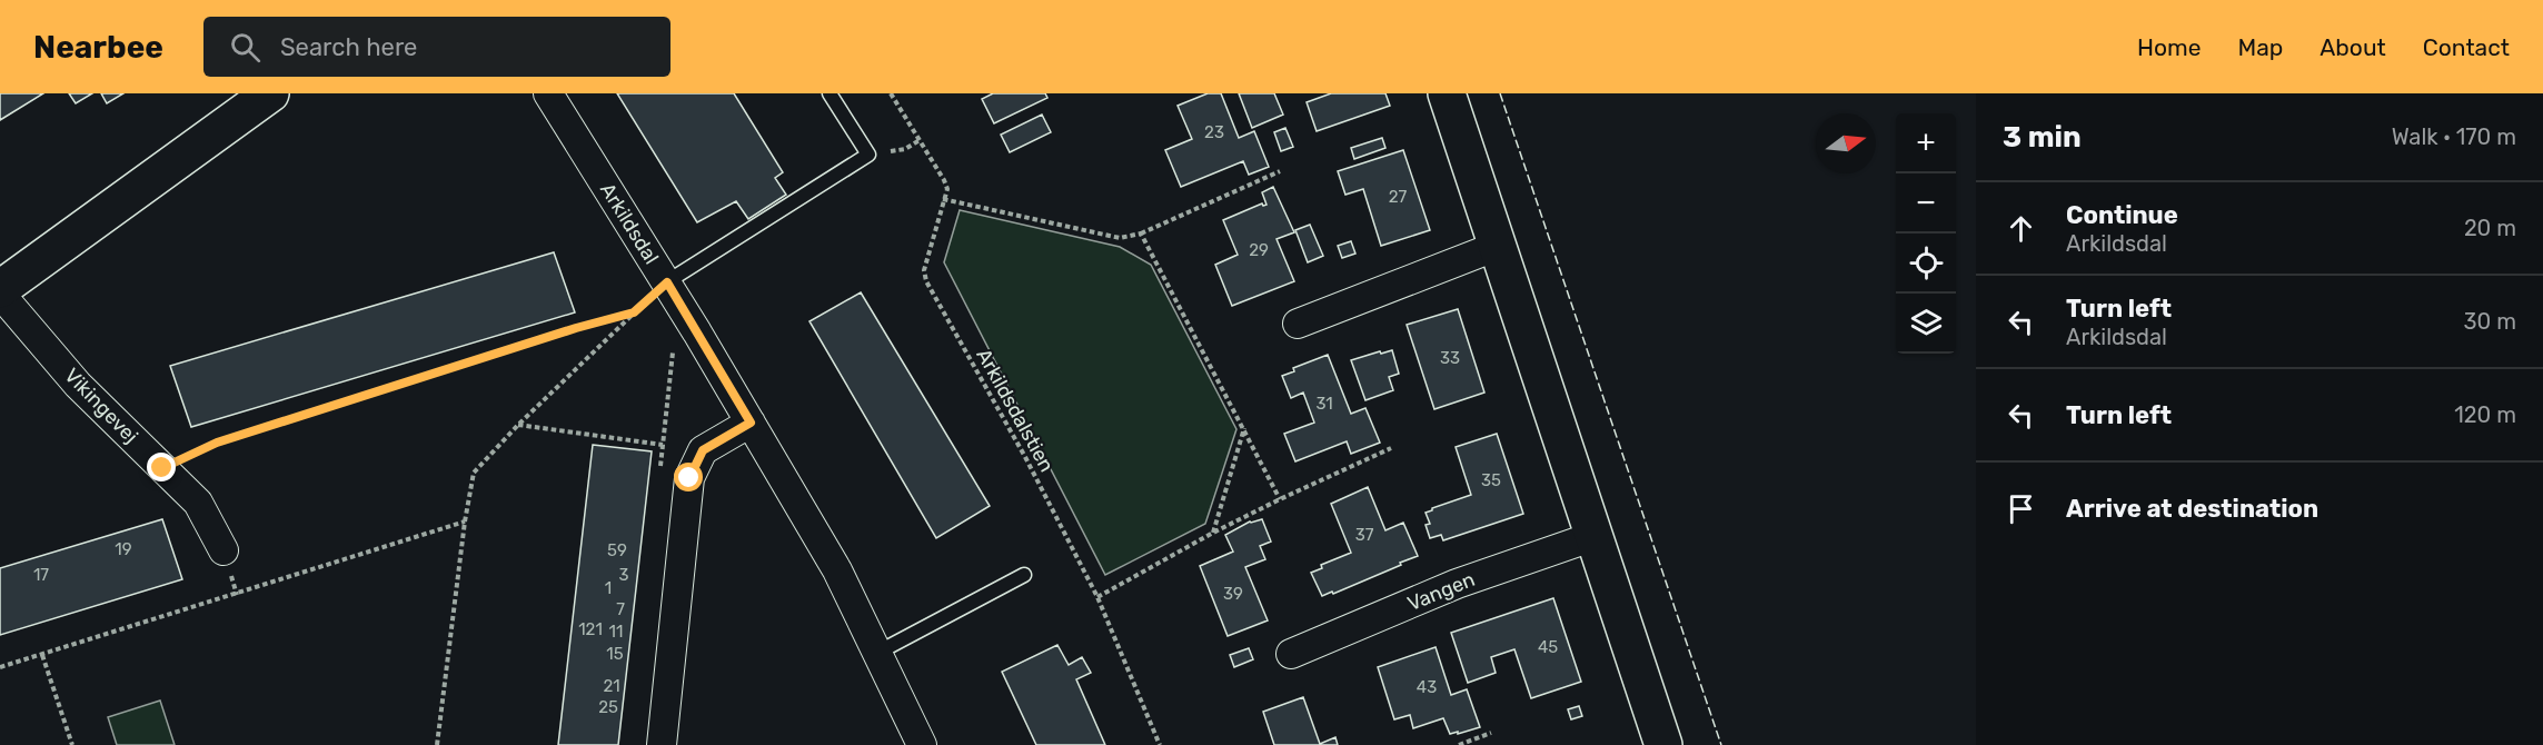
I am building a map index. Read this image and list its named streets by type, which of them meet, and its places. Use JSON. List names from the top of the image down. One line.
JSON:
{"streets":{"street":["Arkildsdal","Vikingevej","Vangen"],"path":["Arkildsdalstien"]},"house_numbers":["23","27","29","33","31","35","37","19","59","17","3","1","39","7","121","11","45","15","21","43","25"],"north":"right","page":{"header":"Nearbee","search":"Search here","nav":["Home","Map","About","Contact"],"heading":["3 min","Walk · 170 m"],"map_buttons":["+","−"],"list":[["Continue","Arkildsdal","20 m"],["Turn left","Arkildsdal","30 m"],["Turn left","120 m"],"Arrive at destination"]}}
